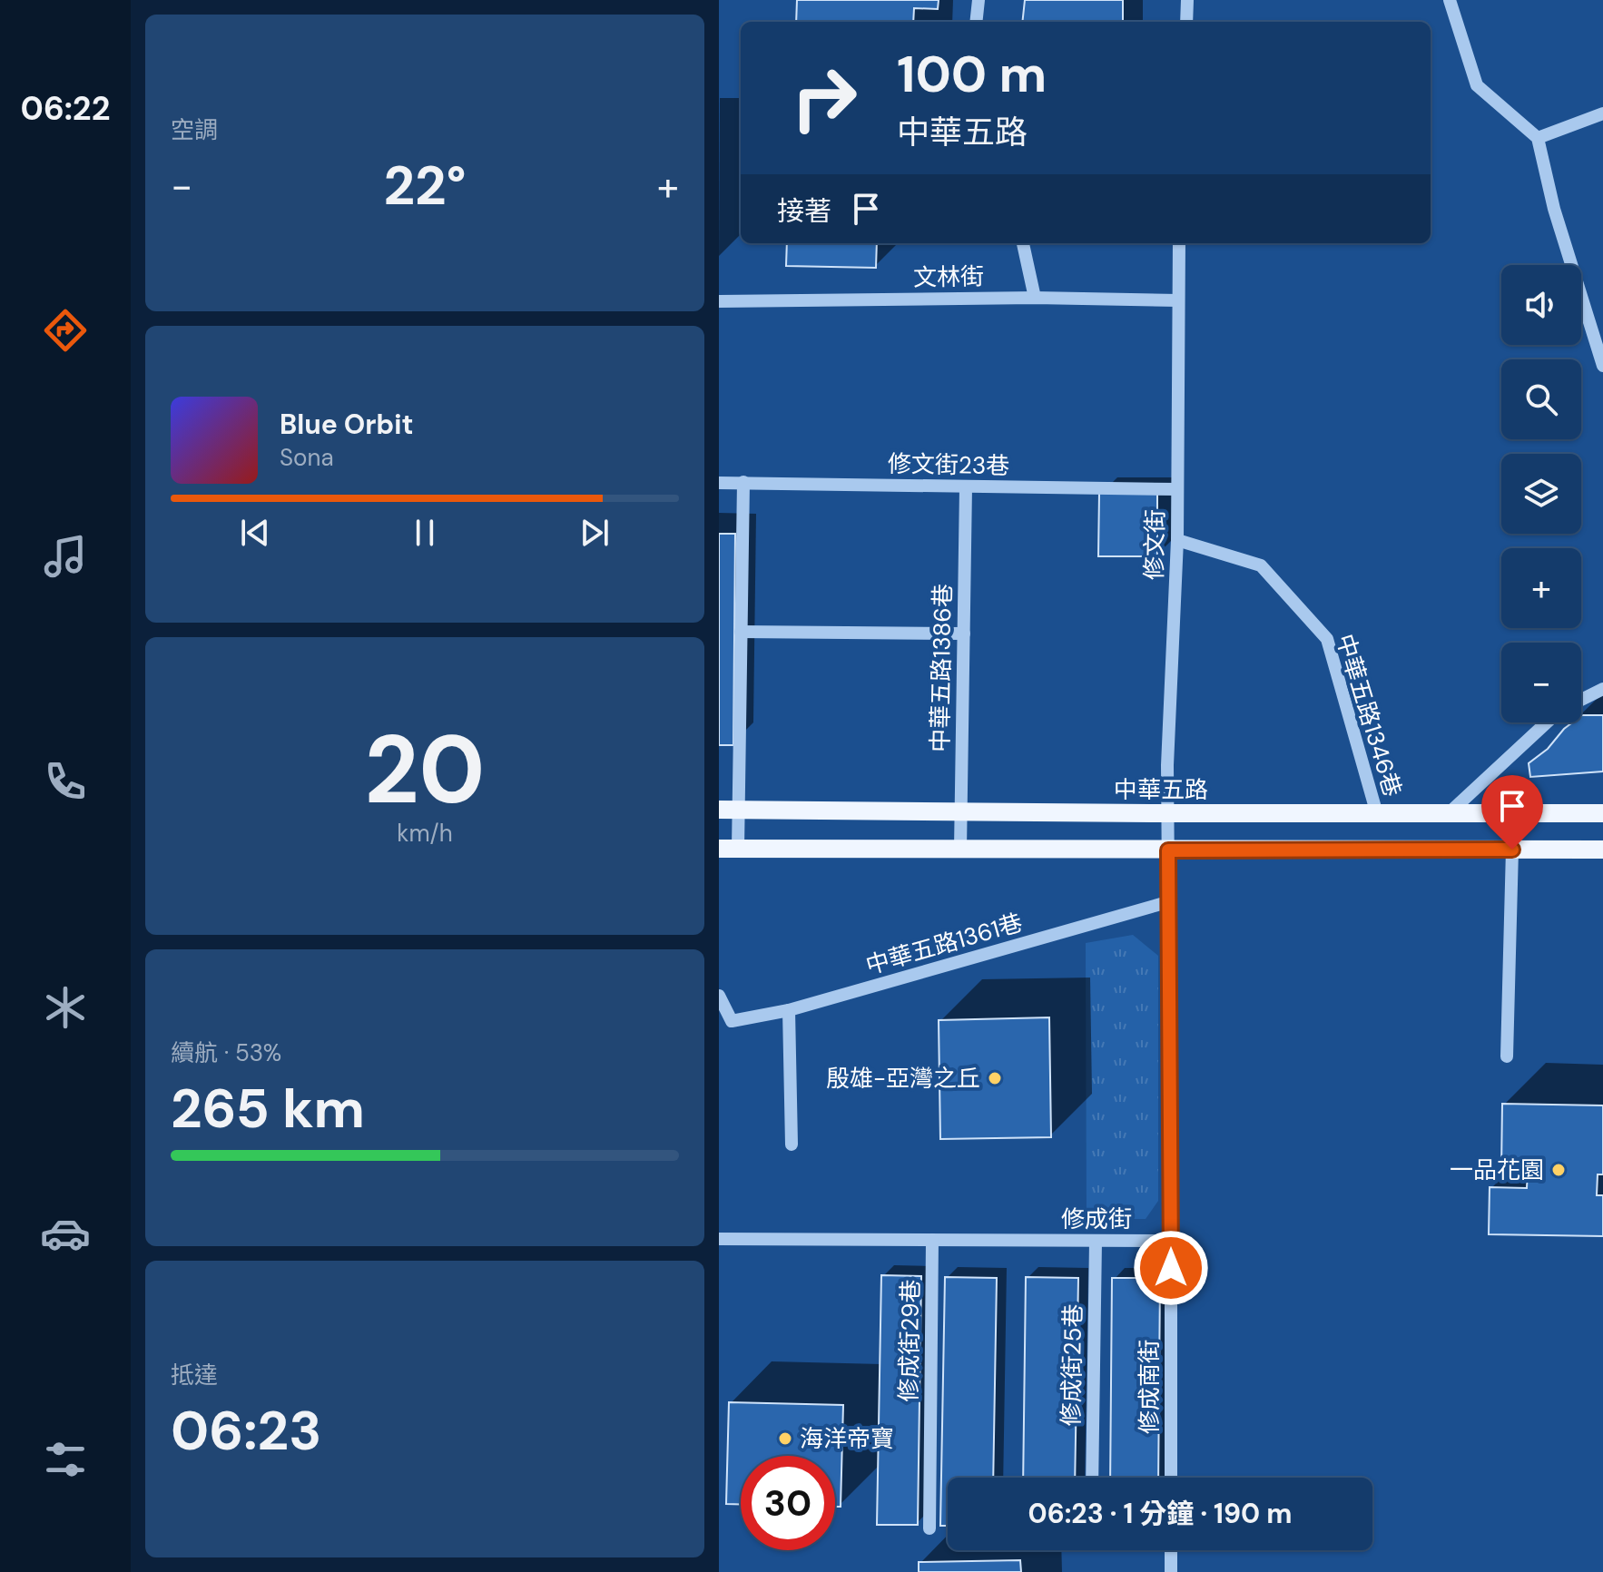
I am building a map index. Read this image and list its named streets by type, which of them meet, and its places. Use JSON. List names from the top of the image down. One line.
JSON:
{"streets":{"main road":["中華五路"],"street":["文林街","修文街23巷","修文街","中華五路1386巷","中華五路1346巷","中華五路1361巷","修成街","修成街29巷","修成街25巷","修成南街"]},"crossings":[["文林街","修文街"],["修文街23巷","修文街"],["修文街23巷","中華五路1386巷"],["修文街","中華五路1346巷"],["修文街","中華五路"],["中華五路1386巷","中華五路"],["中華五路1346巷","中華五路"],["修成街","修成街29巷"],["修成街","修成街25巷"],["修成街","修成南街"]],"places":["殷雄-亞灣之丘","一品花園","海洋帝寶"],"page":{"tabs":"06:22","tile":["空調",["20","km/h"],["續航 · 53%","265 km"],["抵達","06:23"]],"turn":["100 m","中華五路"],"heat":["−","22°","+"],"then":"接著","map_buttons":["+","−"],"song":["Blue Orbit","Sona"],"limit":"30","trip":"06:23 · 1 分鐘 · 190 m"}}
